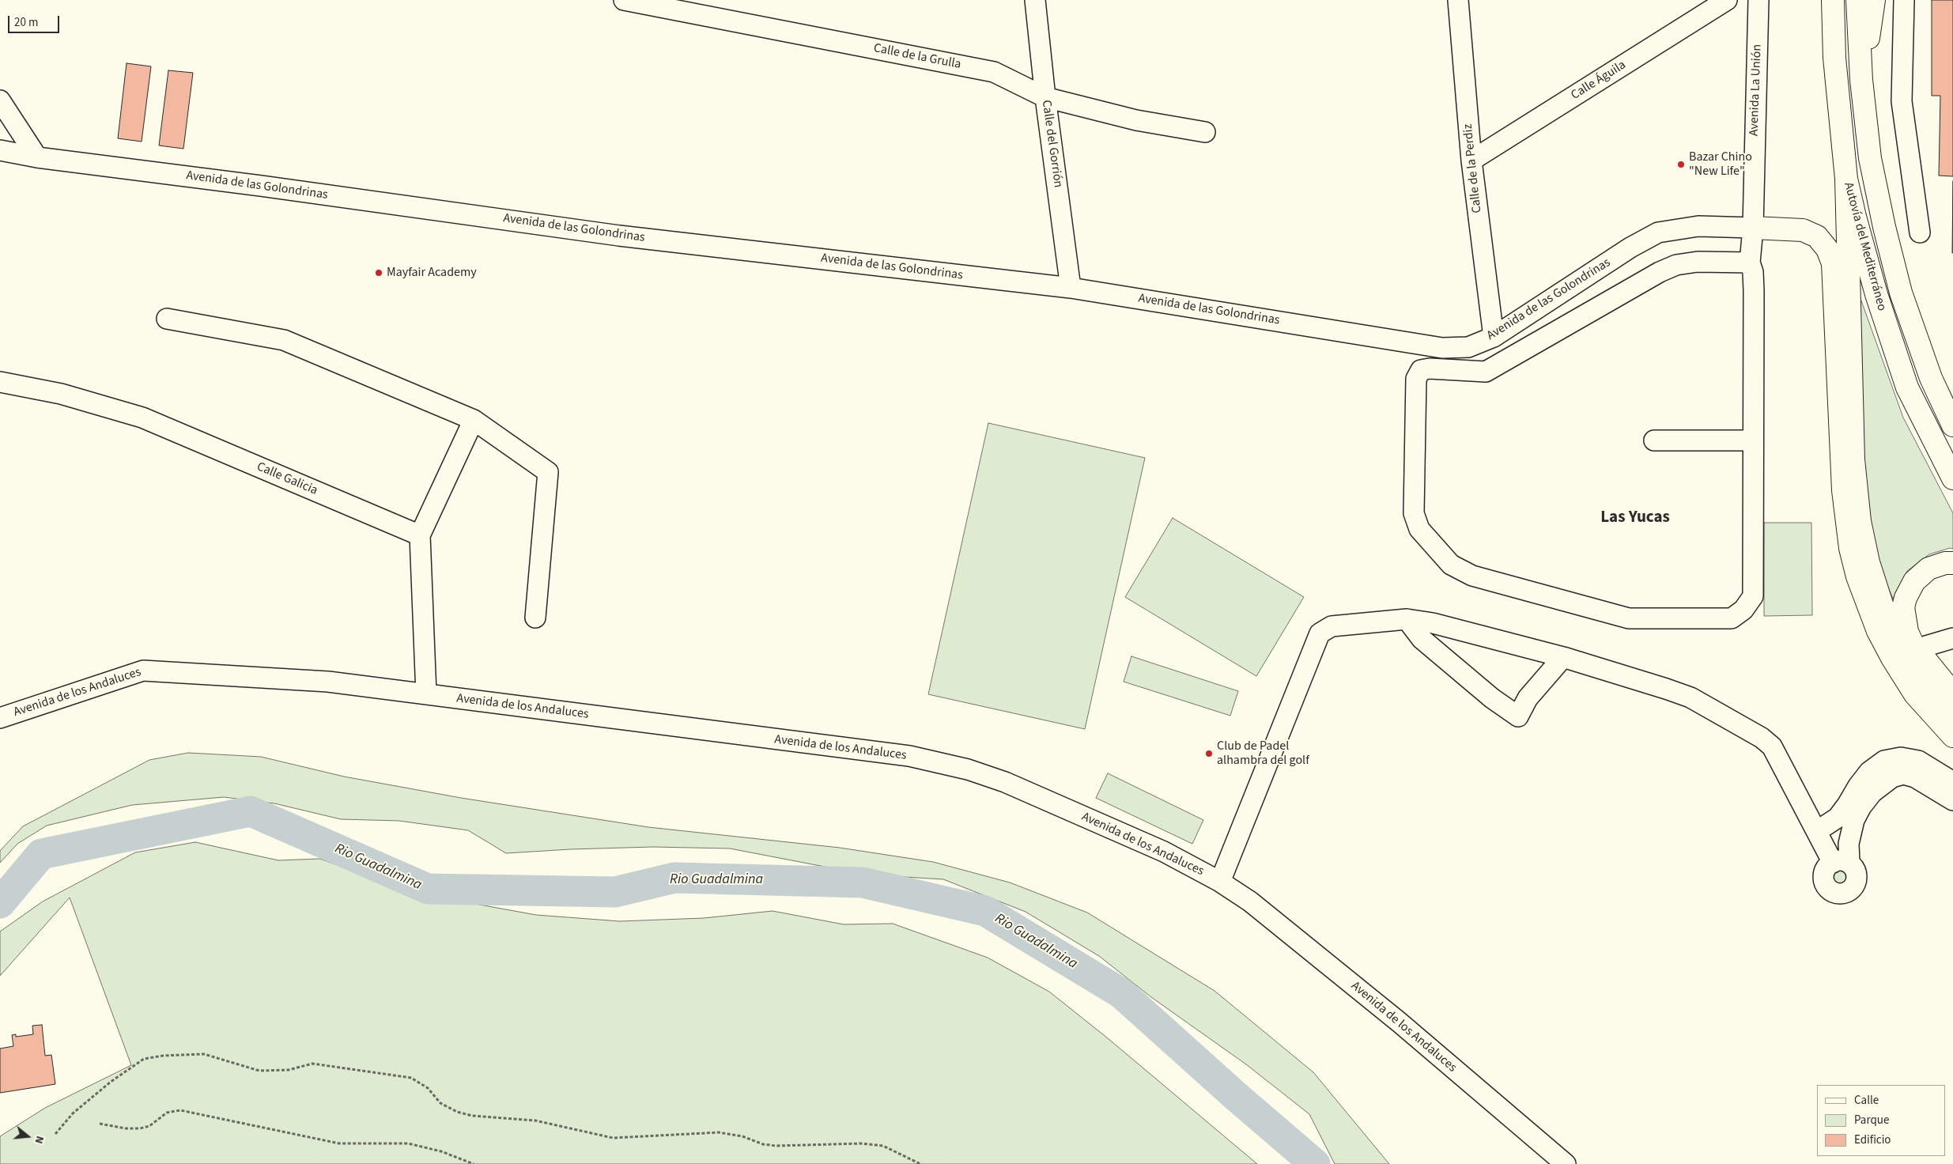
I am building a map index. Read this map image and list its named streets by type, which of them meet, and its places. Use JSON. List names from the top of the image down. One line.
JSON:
{"streets":{"main road":["Autovía del Mediterráneo"],"street":["Calle de la Grulla","Calle Águila","Avenida La Unión","Calle del Gorrión","Calle de la Perdiz","Avenida de las Golondrinas","Calle Galicia","Avenida de los Andaluces"]},"crossings":[["Calle de la Grulla","Calle del Gorrión"],["Calle Águila","Calle de la Perdiz"],["Avenida La Unión","Avenida de las Golondrinas"],["Calle del Gorrión","Avenida de las Golondrinas"],["Calle de la Perdiz","Avenida de las Golondrinas"]],"districts":["Las Yucas"],"water":["Rio Guadalmina"],"places":["Bazar Chino \"New Life\"","Mayfair Academy","Club de Padel alhambra del golf"],"legend":["Calle","Parque","Edificio"],"scale_bar":"20 m","north":"right"}
